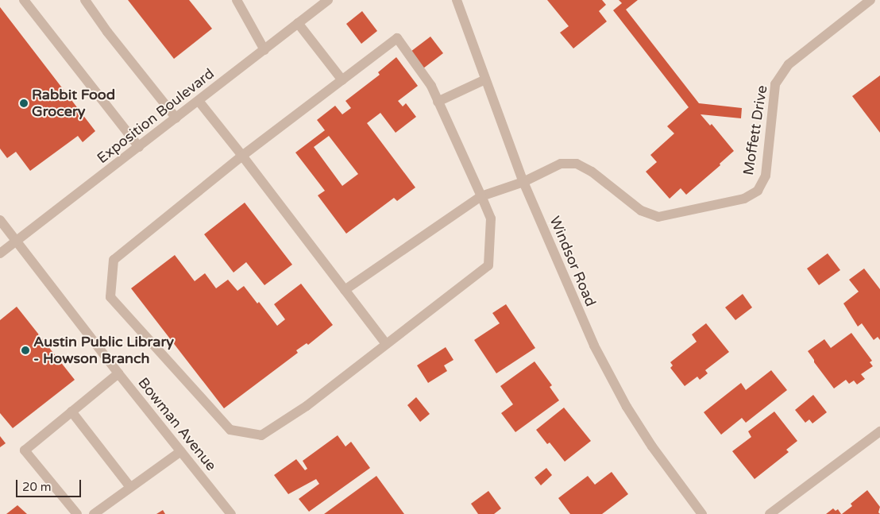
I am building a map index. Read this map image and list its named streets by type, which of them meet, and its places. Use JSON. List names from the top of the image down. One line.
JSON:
{"streets":{"street":["Exposition Boulevard","Moffett Drive","Windsor Road","Bowman Avenue"]},"crossings":[["Exposition Boulevard","Bowman Avenue"],["Moffett Drive","Windsor Road"]],"places":["Rabbit Food Grocery","Austin Public Library - Howson Branch"],"scale_bar":"20 m"}
